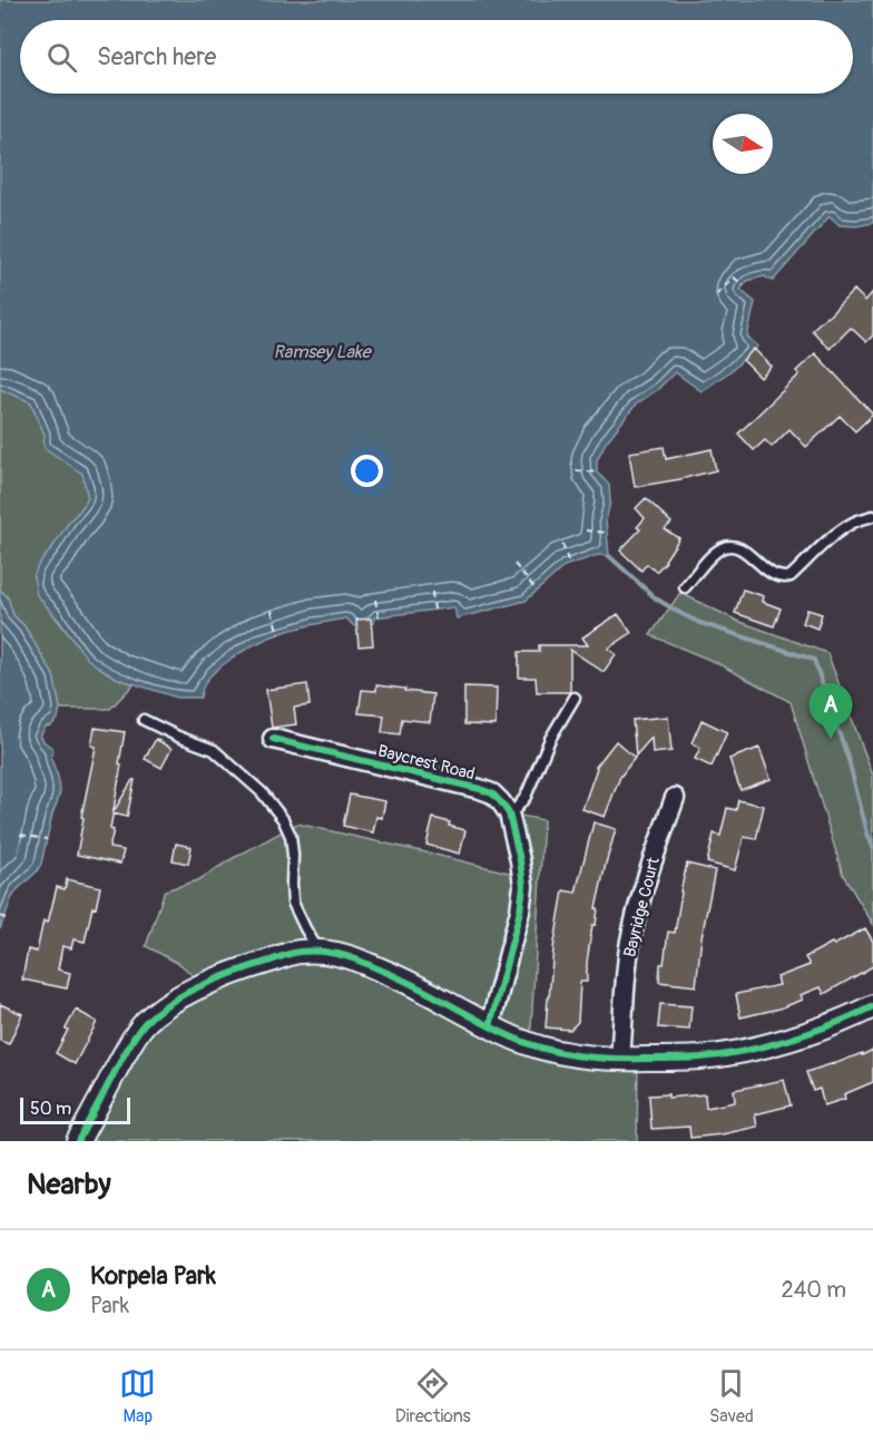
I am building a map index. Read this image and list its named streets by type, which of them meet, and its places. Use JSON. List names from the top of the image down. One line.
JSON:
{"streets":{"street":["Baycrest Road","Bayridge Court"]},"water":["Ramsey Lake"],"scale_bar":"50 m","north":"right","page":{"search":"Search here","pins":"A","scale":"50 m","heading":"Nearby","list":[{"mark":"A","name":"Korpela Park","note":"Park","value":"240 m"}],"nav":["Map","Directions","Saved"]}}
